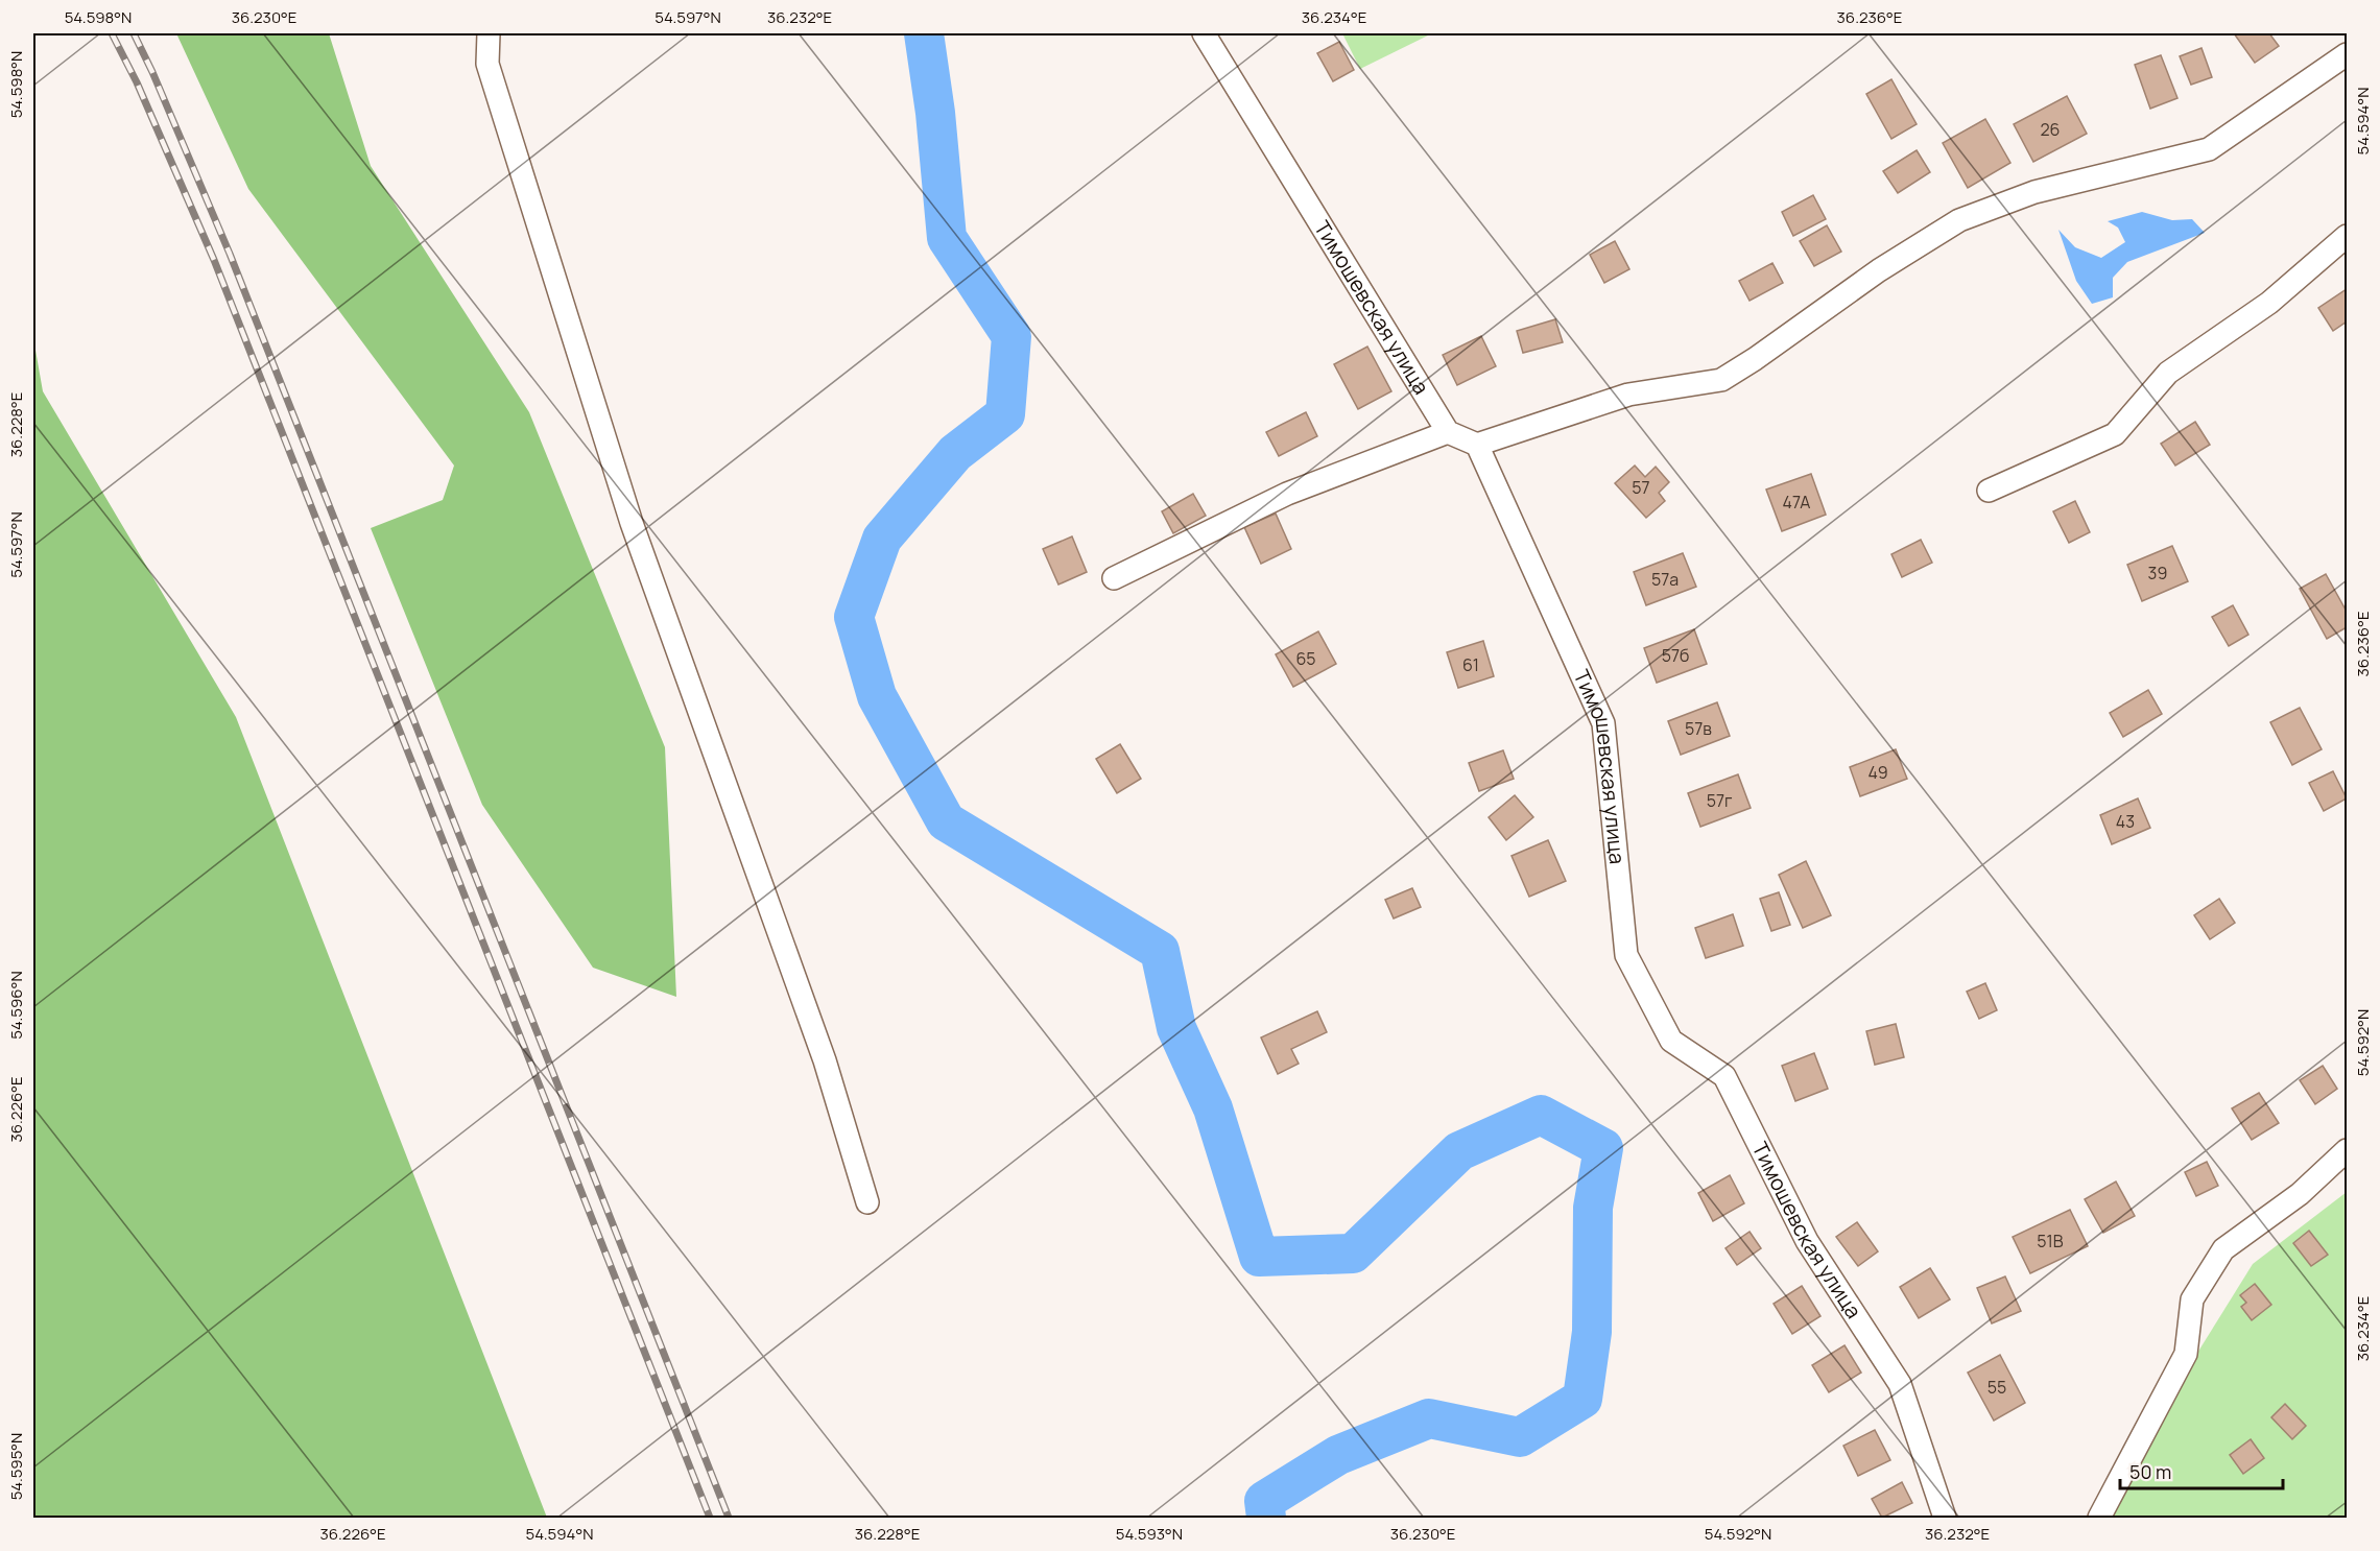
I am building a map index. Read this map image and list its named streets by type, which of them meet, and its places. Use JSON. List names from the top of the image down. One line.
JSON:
{"streets":{"street":["Тимошевская улица"]},"house_numbers":["26","57","47А","39","57а","57б","65","61","57в","49","57г","43","51В","55"],"scale_bar":"50 m","coordinates":["54.598°N","36.230°E","54.597°N","36.232°E","36.234°E","36.236°E","54.594°N","36.228°E","54.596°N","54.592°N","36.226°E","54.595°N","54.593°N"]}
